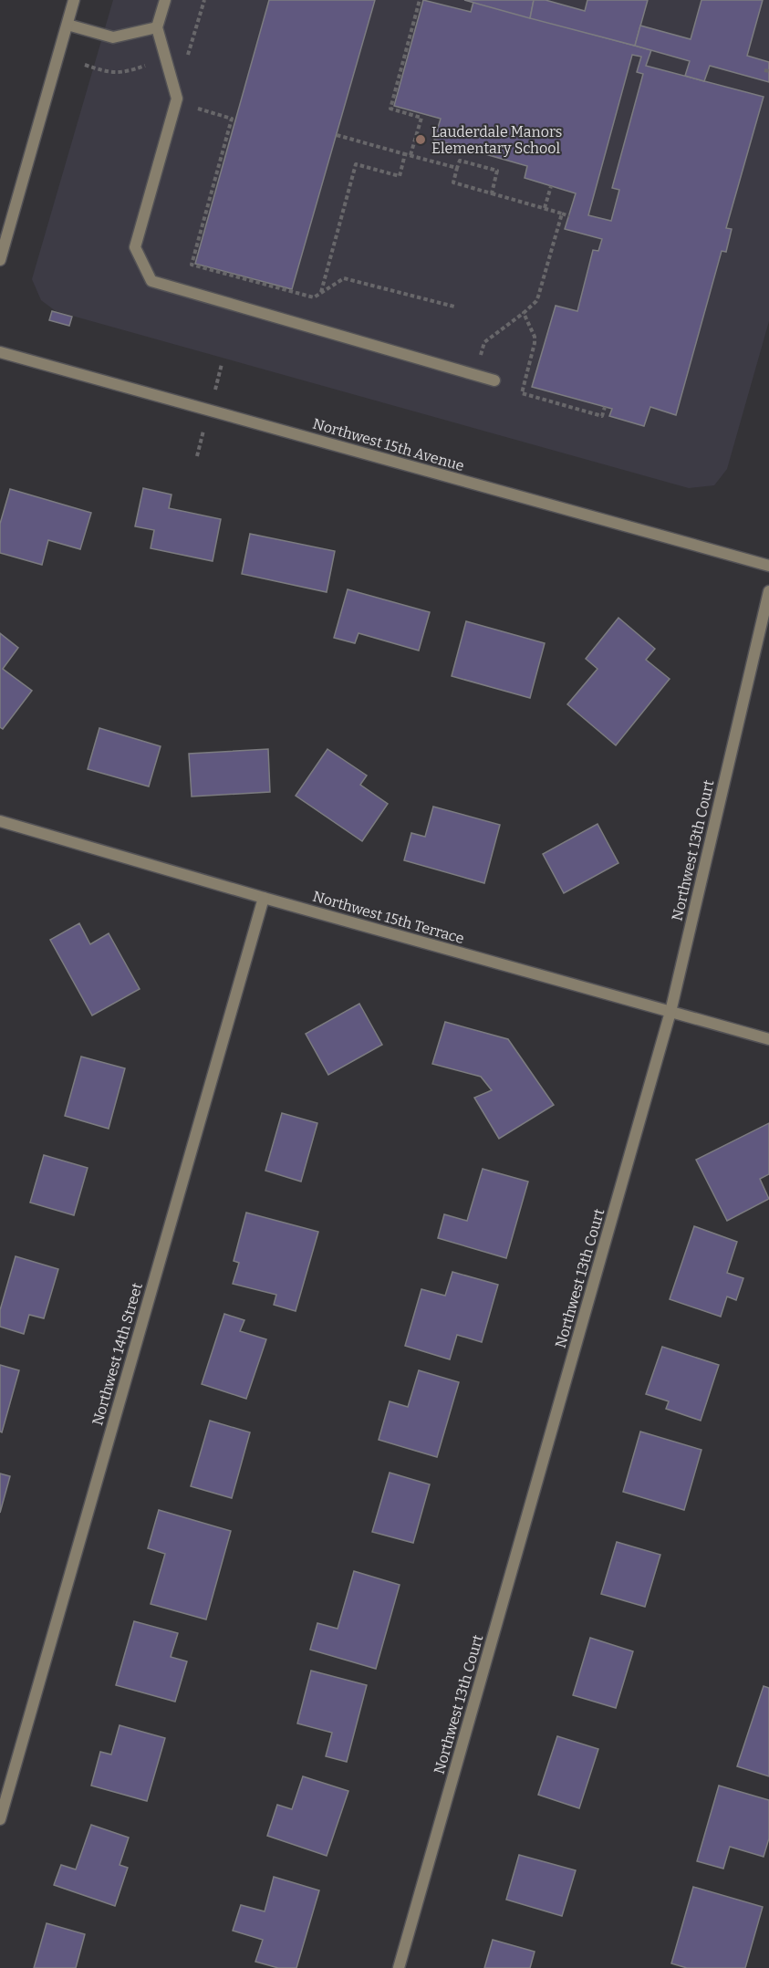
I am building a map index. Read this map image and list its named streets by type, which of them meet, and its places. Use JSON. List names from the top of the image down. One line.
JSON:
{"streets":{"street":["Northwest 15th Avenue","Northwest 13th Court","Northwest 15th Terrace","Northwest 14th Street"]},"crossings":[["Northwest 13th Court","Northwest 15th Terrace"],["Northwest 15th Terrace","Northwest 14th Street"]],"places":["Lauderdale Manors Elementary School"]}
